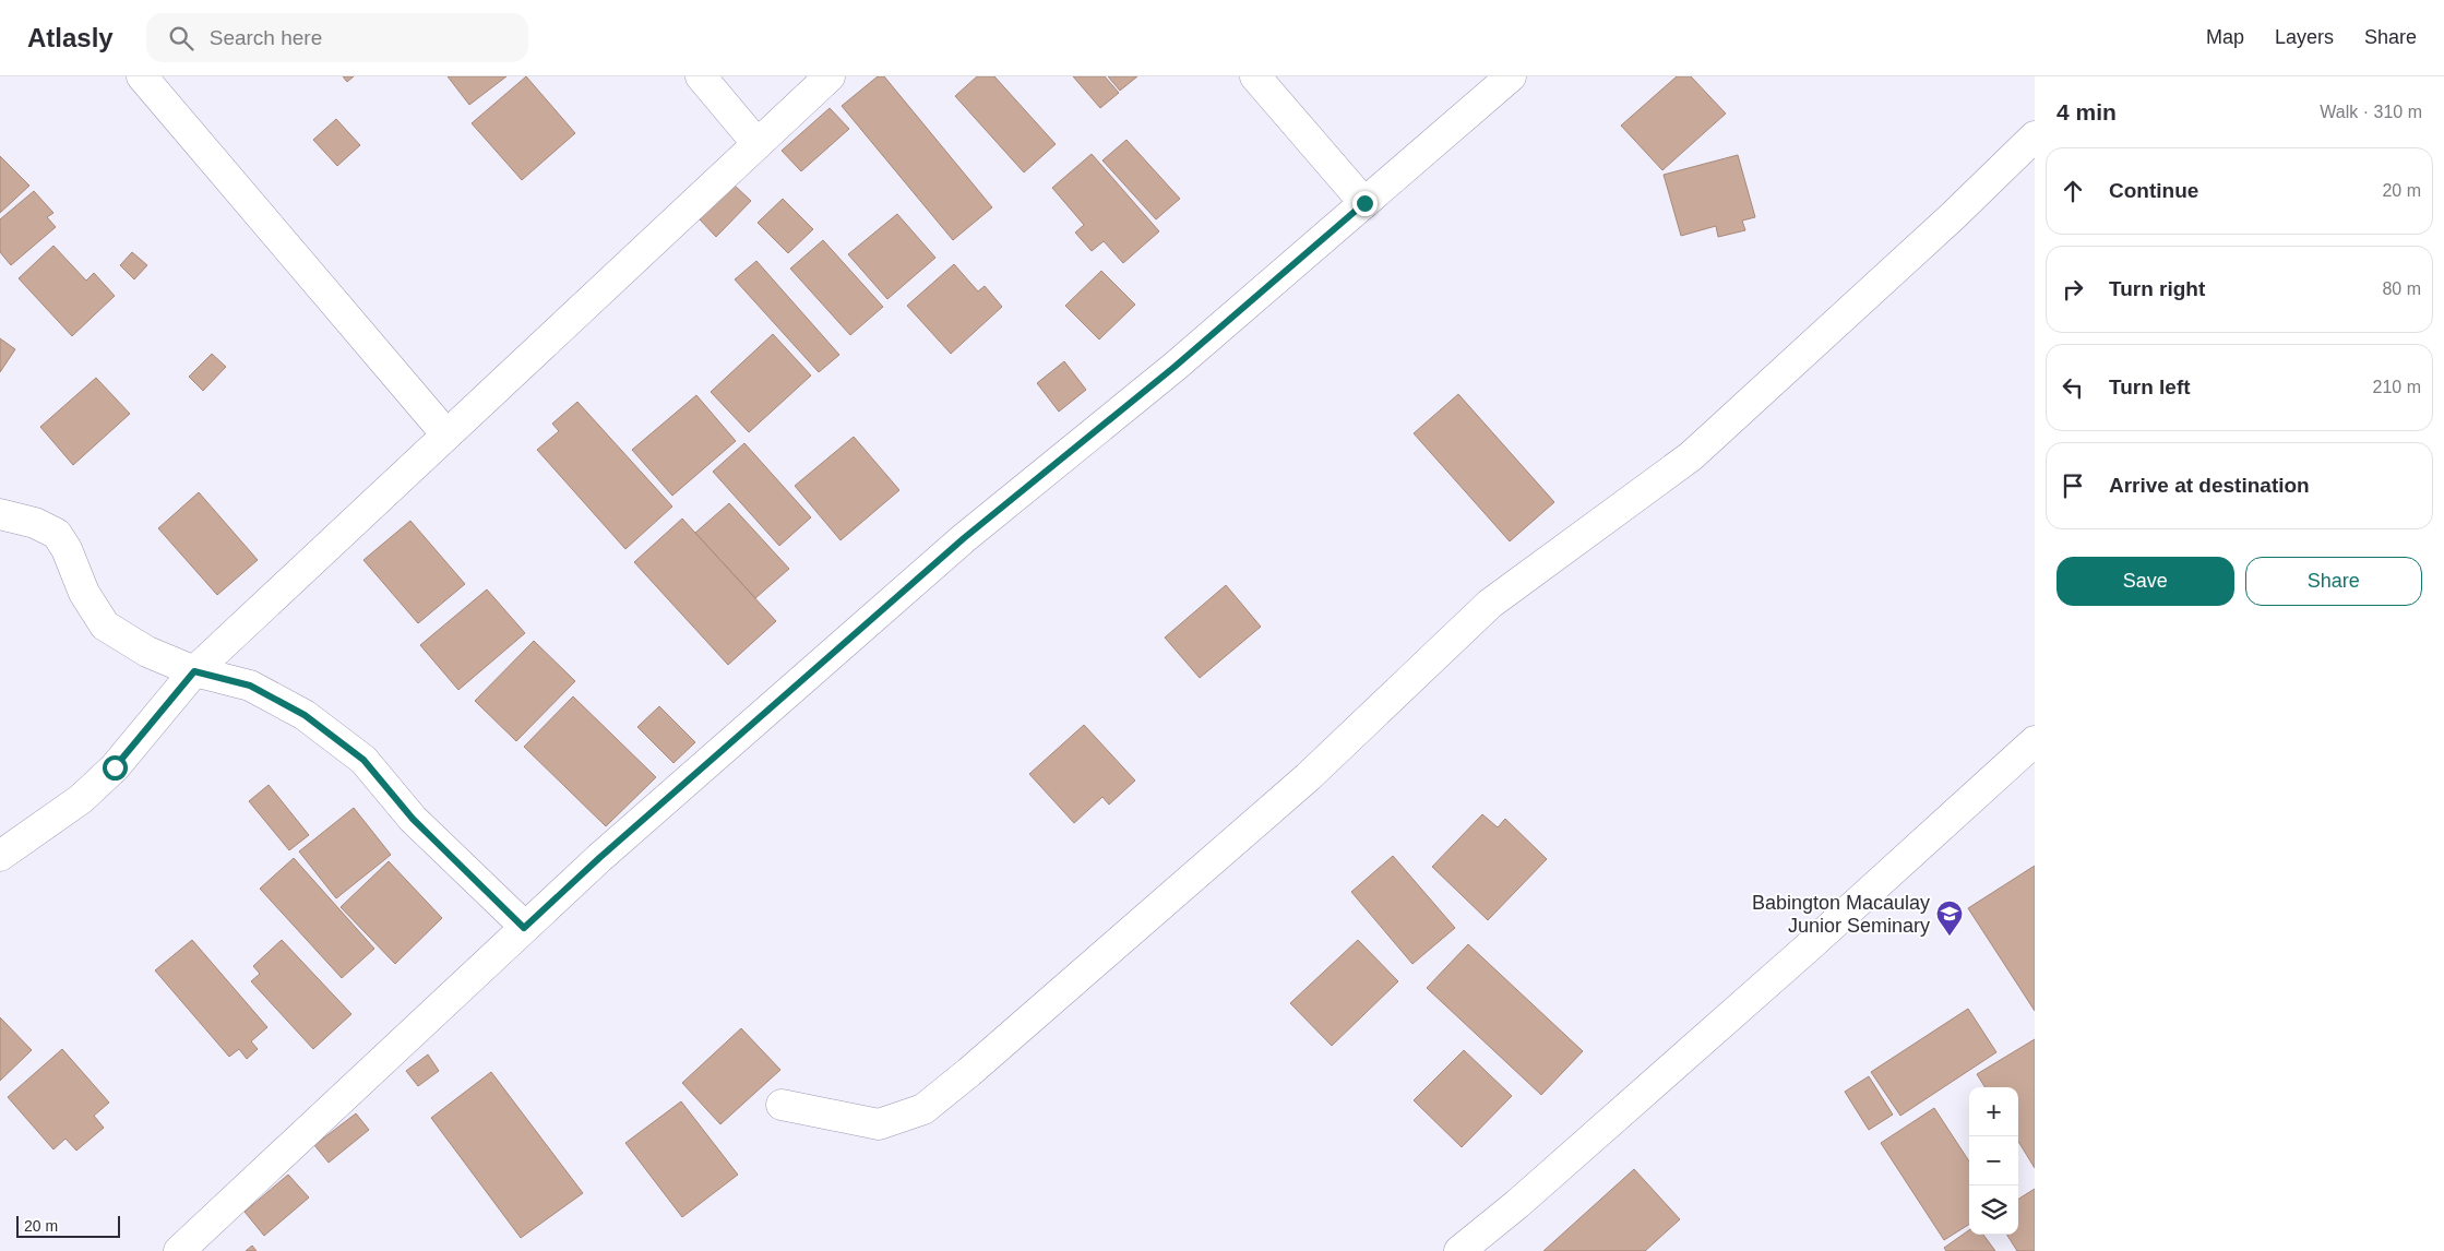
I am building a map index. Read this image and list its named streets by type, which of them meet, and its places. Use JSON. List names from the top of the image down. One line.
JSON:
{"places":{"school or university":["Babington Macaulay Junior Seminary"]},"scale_bar":"20 m","page":{"header":"Atlasly","search":"Search here","nav":["Map","Layers","Share"],"heading":["4 min","Walk · 310 m"],"list":[["Continue","20 m"],["Turn right","80 m"],["Turn left","210 m"],"Arrive at destination"],"buttons":["Save","Share"],"map_buttons":["+","−"],"scale":"20 m"}}
